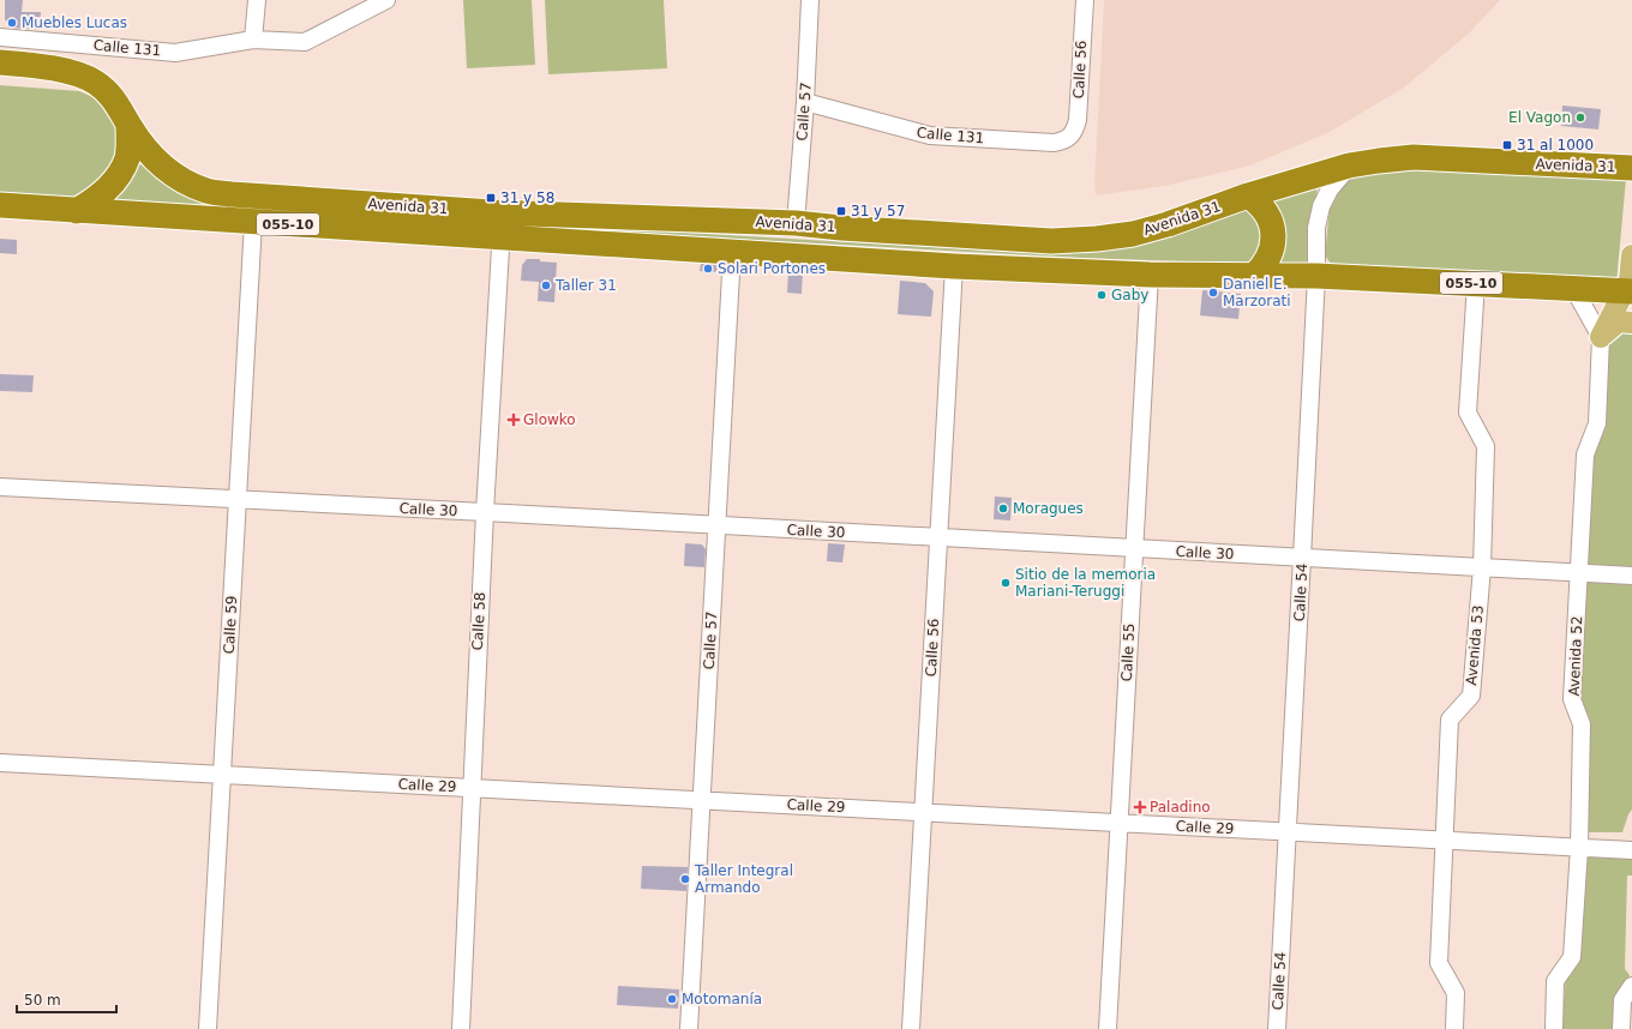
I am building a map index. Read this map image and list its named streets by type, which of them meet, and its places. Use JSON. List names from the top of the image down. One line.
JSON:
{"streets":{"highway":["Avenida 31","055-10"],"main road":["Avenida 52"],"street":["Calle 131","Calle 56","Calle 57","Calle 30","Calle 54","Calle 58","Calle 59","Avenida 53","Calle 55","Calle 29"]},"crossings":[["Calle 131","Calle 56"],["Calle 131","Calle 57"],["Calle 56","Avenida 31"],["Calle 56","Calle 30"],["Calle 56","Calle 29"],["Calle 57","Avenida 31"],["Calle 57","Calle 30"],["Calle 57","Calle 29"],["Avenida 31","Calle 54"],["Avenida 31","Calle 58"],["Avenida 31","Calle 59"],["Avenida 31","Avenida 53"],["Avenida 31","Calle 55"],["Avenida 31","Avenida 52"],["Calle 30","Calle 54"],["Calle 30","Calle 58"],["Calle 30","Calle 59"],["Calle 30","Avenida 53"],["Calle 30","Calle 55"],["Calle 30","Avenida 52"],["Calle 54","Calle 29"],["Calle 58","Calle 29"],["Calle 59","Calle 29"],["Avenida 53","Calle 29"],["Calle 55","Calle 29"],["Avenida 52","Calle 29"]],"places":{"other":["Muebles Lucas","El Vagon","Solari Portones","Taller 31","Daniel E. Marzorati","Gaby","Moragues","Sitio de la memoria Mariani-Teruggi","Taller Integral Armando","Motomanía"],"transit":["31 al 1000","31 y 58","31 y 57"],"health":["Glowko","Paladino"]},"scale_bar":"50 m"}
